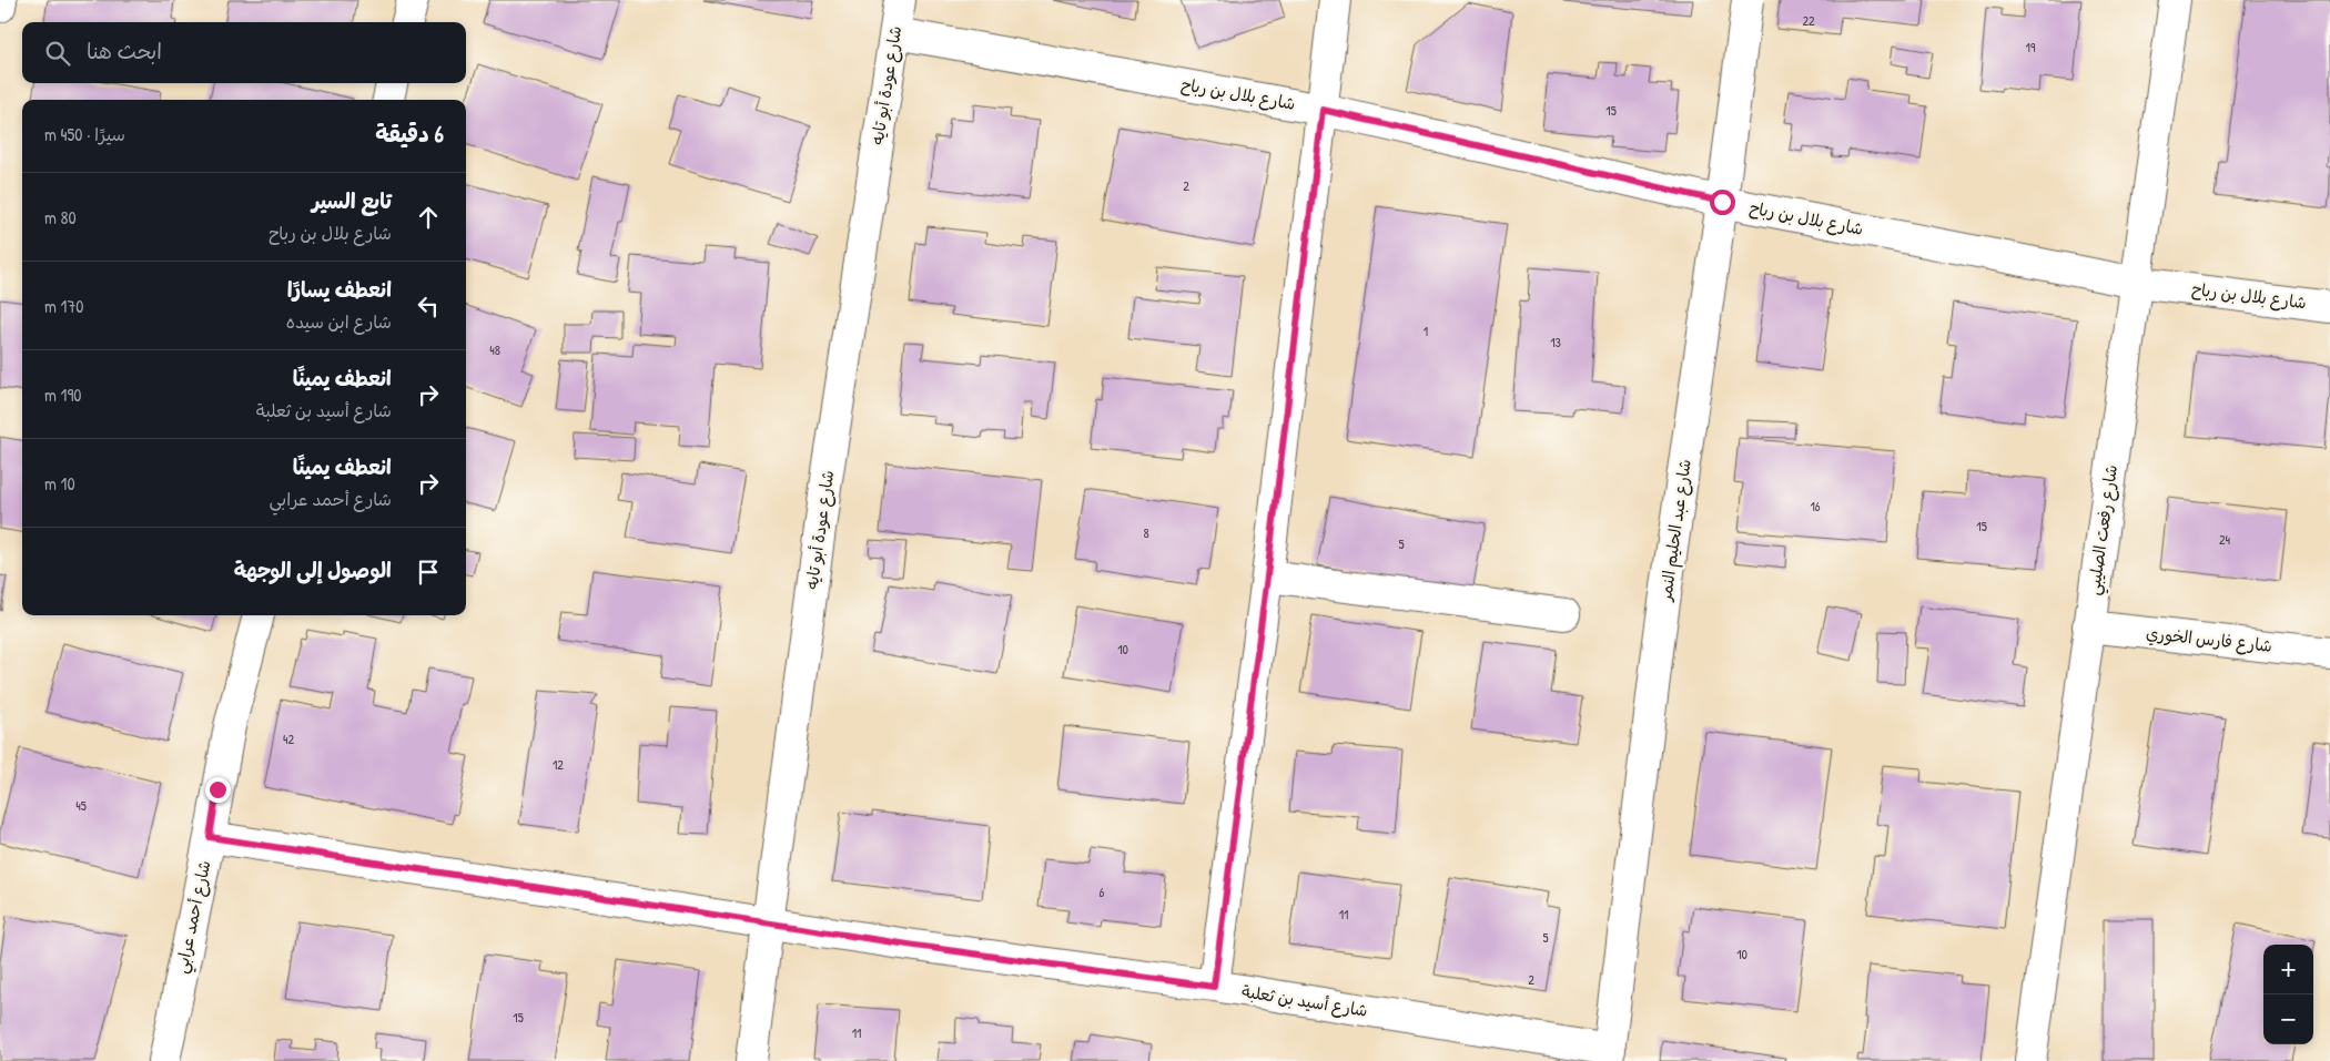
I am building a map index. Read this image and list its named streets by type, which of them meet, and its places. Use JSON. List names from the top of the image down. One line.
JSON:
{"streets":{"street":["شارع عودة أبو تايه","شارع بلال بن رباح","شارع عبد الحليم النمر","شارع رفعت الصليبي","شارع فارس الخوري","شارع أحمد عرابي","شارع أسيد بن ثعلبة"]},"crossings":[["شارع عودة أبو تايه","شارع بلال بن رباح"],["شارع عودة أبو تايه","شارع أسيد بن ثعلبة"],["شارع بلال بن رباح","شارع عبد الحليم النمر"],["شارع بلال بن رباح","شارع رفعت الصليبي"],["شارع عبد الحليم النمر","شارع أسيد بن ثعلبة"],["شارع رفعت الصليبي","شارع فارس الخوري"],["شارع أحمد عرابي","شارع أسيد بن ثعلبة"]],"house_numbers":["22","19","15","2","1","13","48","16","15","8","24","5","10","42","12","45","6","11","5","10","2","15","11"],"page":{"search":"ابحث هنا","heading":["6 دقيقة","سيرًا · 450 m"],"list":[["تابع السير","شارع بلال بن رباح","80 m"],["انعطف يسارًا","شارع ابن سيده","170 m"],["انعطف يمينًا","شارع أسيد بن ثعلبة","190 m"],["انعطف يمينًا","شارع أحمد عرابي","10 m"],"الوصول إلى الوجهة"],"map_buttons":["+","−"]}}
